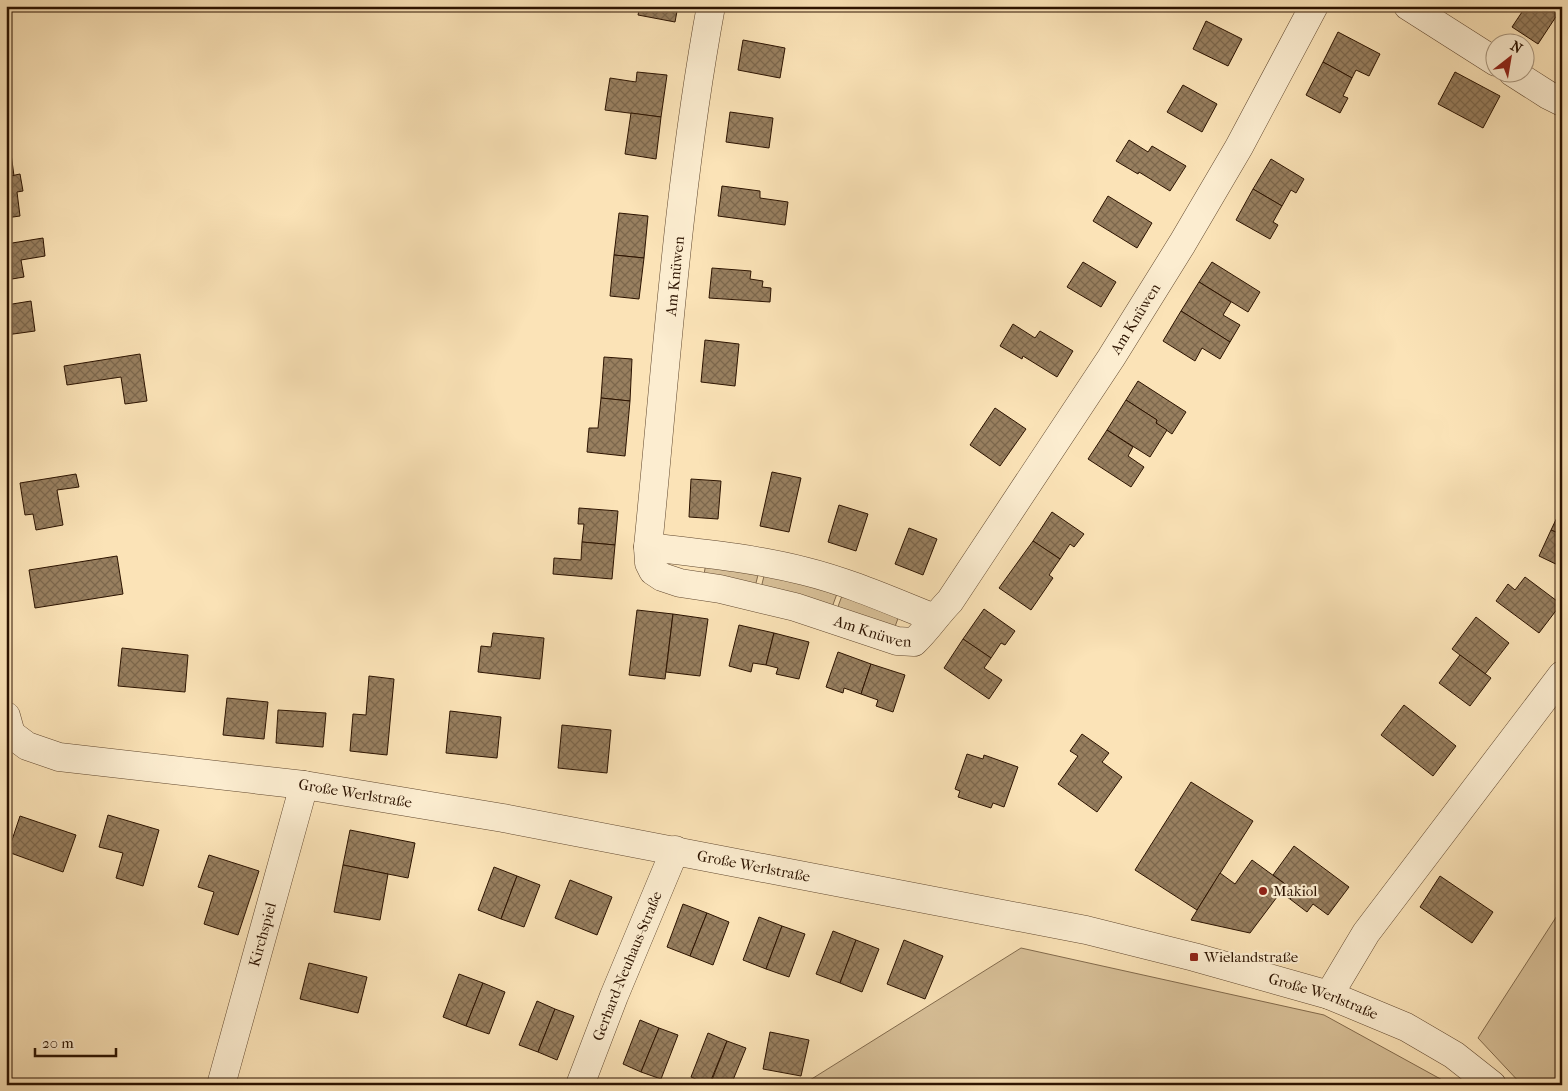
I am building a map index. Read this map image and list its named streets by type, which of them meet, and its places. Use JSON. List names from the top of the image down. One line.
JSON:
{"streets":{"street":["Am Knüwen","Große Werlstraße","Kirchspiel","Gerhard-Neuhaus-Straße"]},"crossings":[["Große Werlstraße","Kirchspiel"],["Große Werlstraße","Gerhard-Neuhaus-Straße"]],"places":{"other":["Makiol"],"transit":["Wielandstraße"]},"scale_bar":"20 m","north":"top right"}
